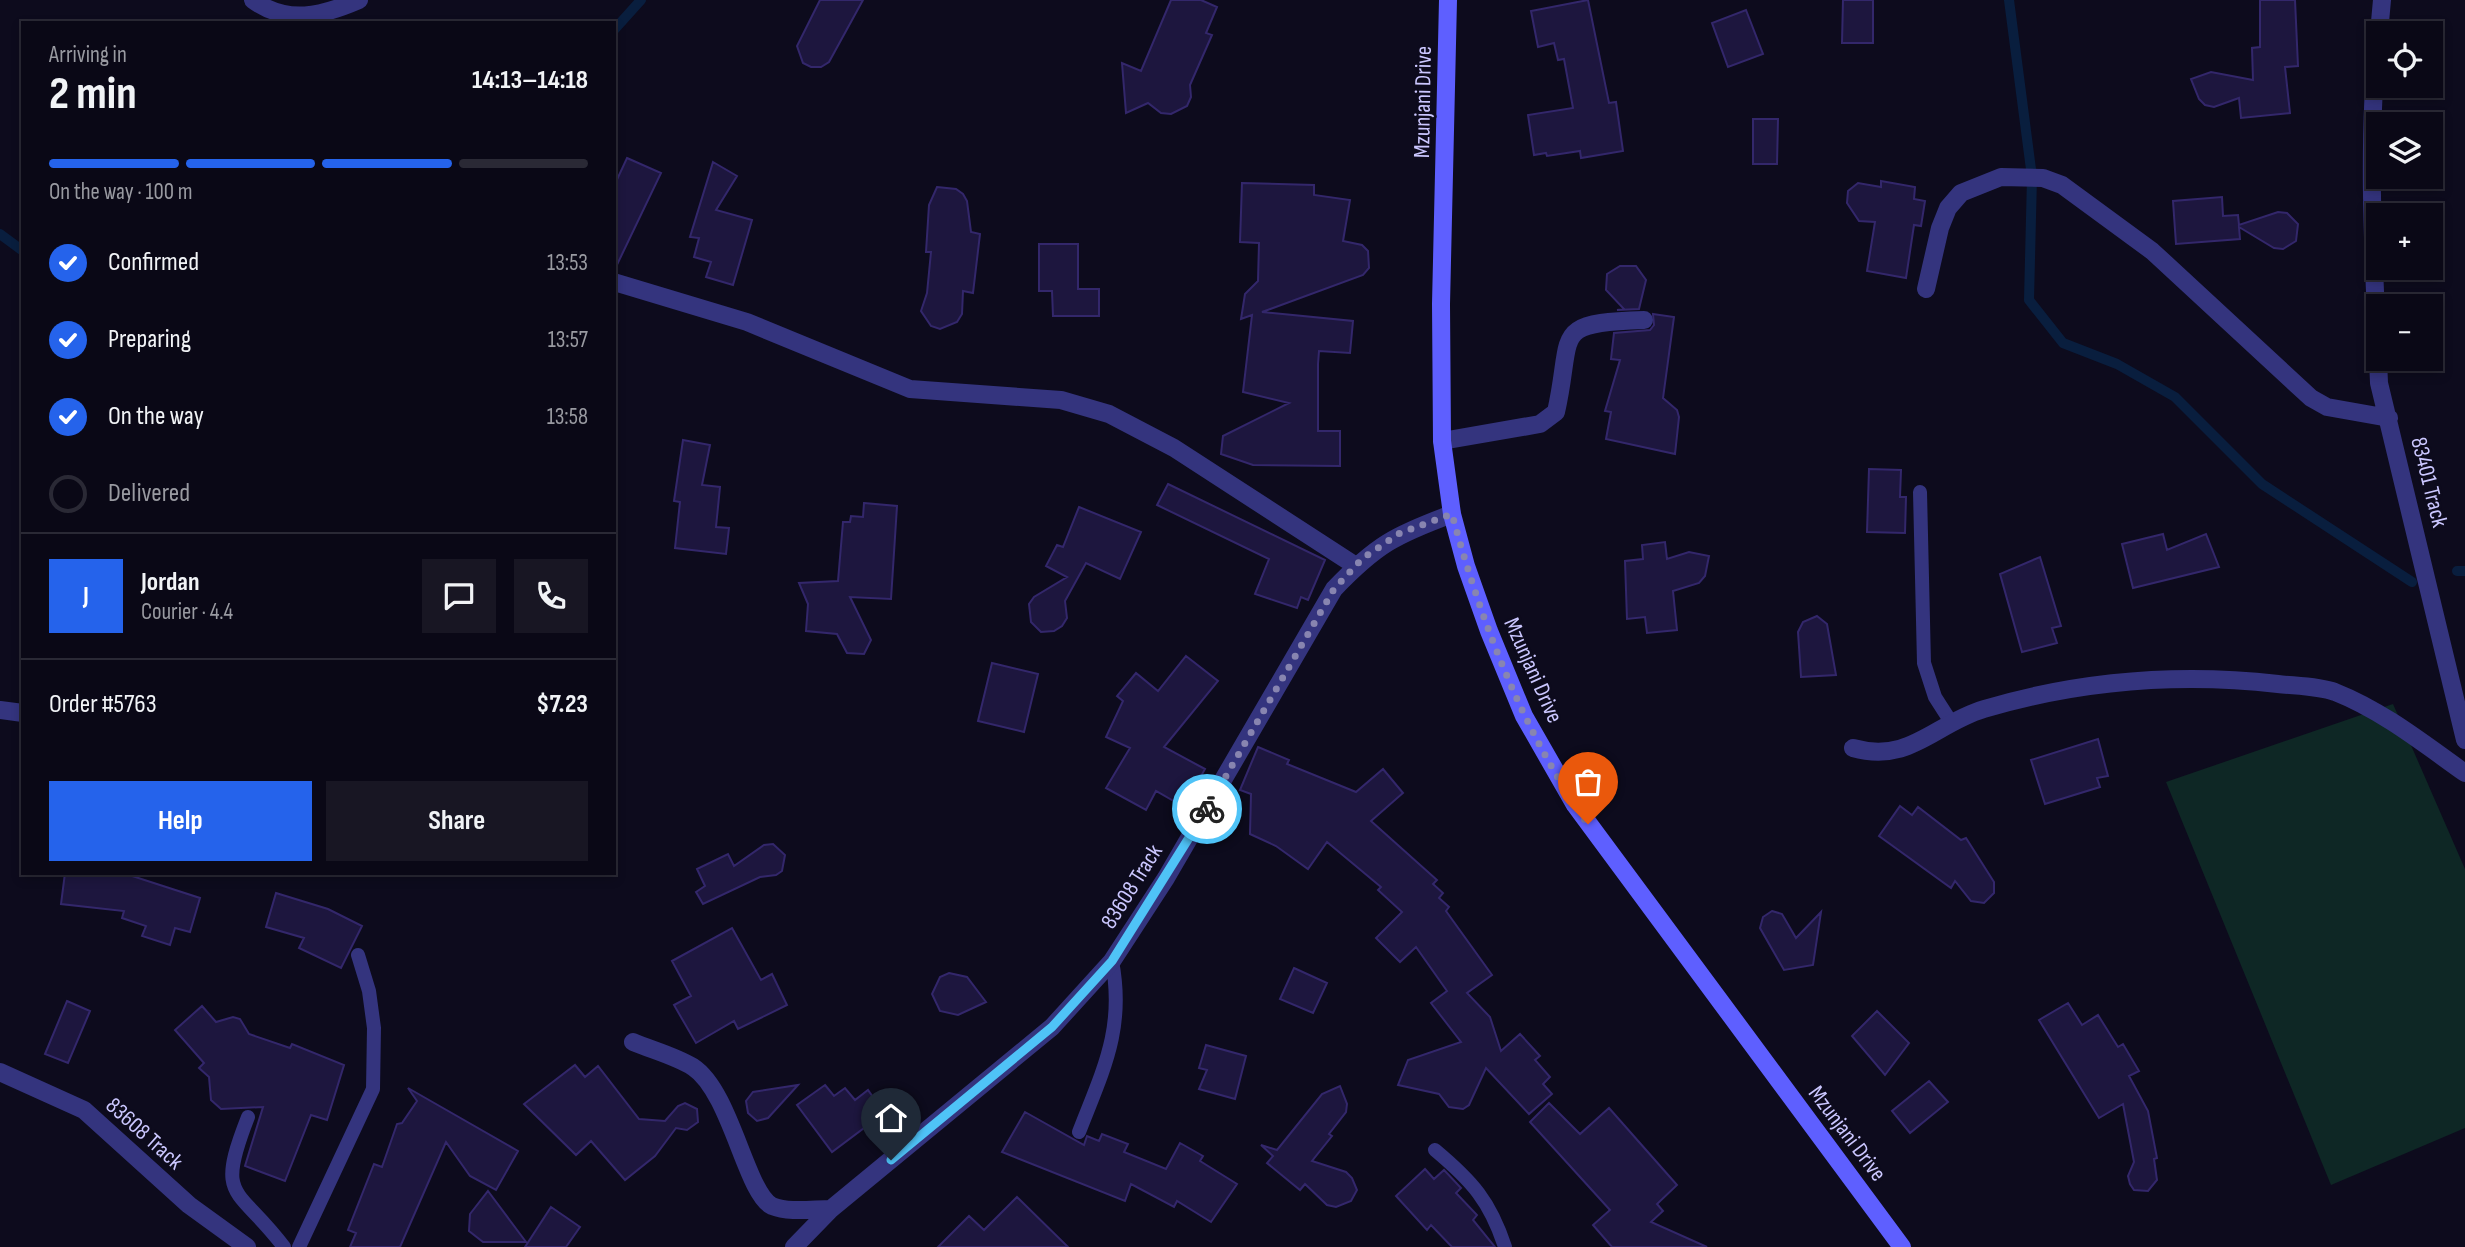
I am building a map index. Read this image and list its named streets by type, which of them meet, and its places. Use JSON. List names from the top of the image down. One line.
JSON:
{"streets":{"main road":["Mzunjani Drive"],"street":["83401 Track","83608 Track"]},"crossings":[["Mzunjani Drive","83608 Track"]],"page":{"map_buttons":["+","−"],"heading":["2 min","Arriving in","14:13–14:18"],"panel":["Jordan","Courier · 4.4","Order #5763","$7.23"],"bar":"On the way · 100 m","list":[["Confirmed","13:53"],["Preparing","13:57"],["On the way","13:58"],"Delivered"],"round":"J","buttons":["Help","Share"]}}
